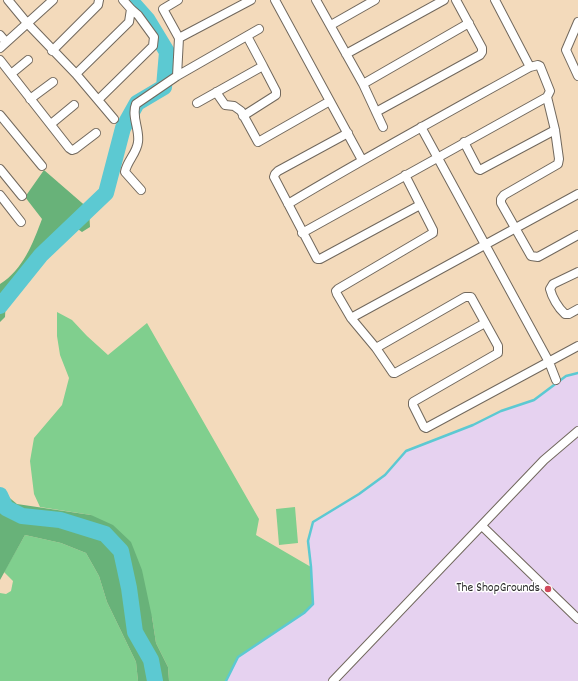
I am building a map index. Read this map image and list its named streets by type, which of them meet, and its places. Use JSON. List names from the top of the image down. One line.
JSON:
{"places":["The ShopGrounds"]}
